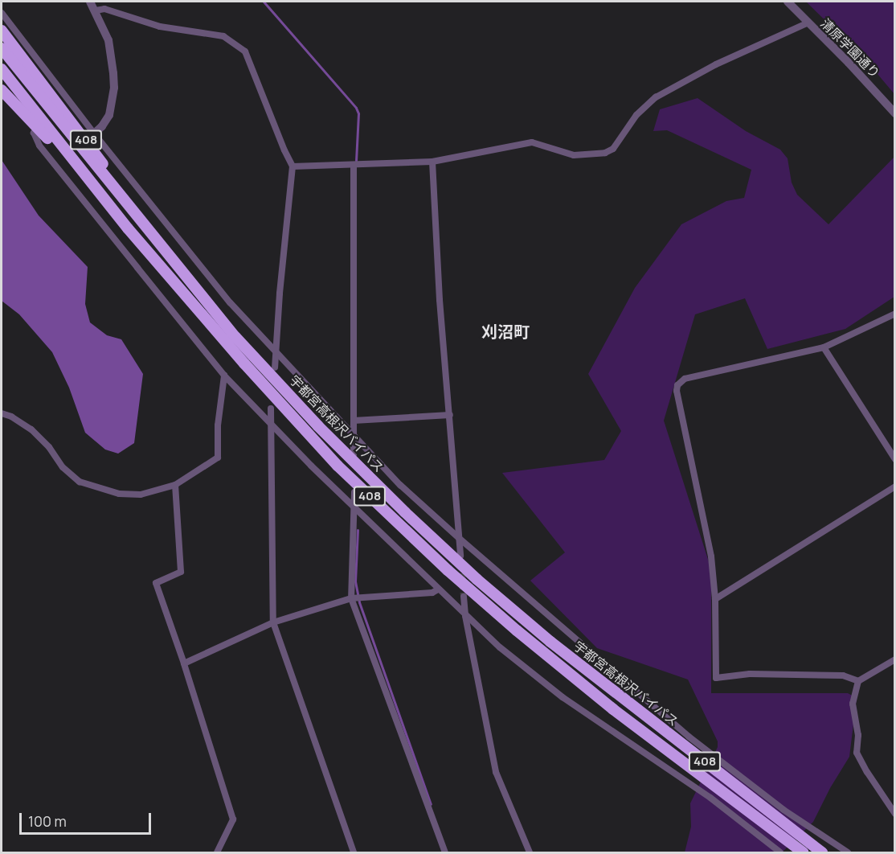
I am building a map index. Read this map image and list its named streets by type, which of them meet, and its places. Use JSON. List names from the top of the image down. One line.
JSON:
{"streets":{"highway":["408","宇都宮高根沢バイパス"],"street":["清原学園通り"]},"crossings":[["408","宇都宮高根沢バイパス"]],"districts":["刈沼町"],"scale_bar":"100 m"}
